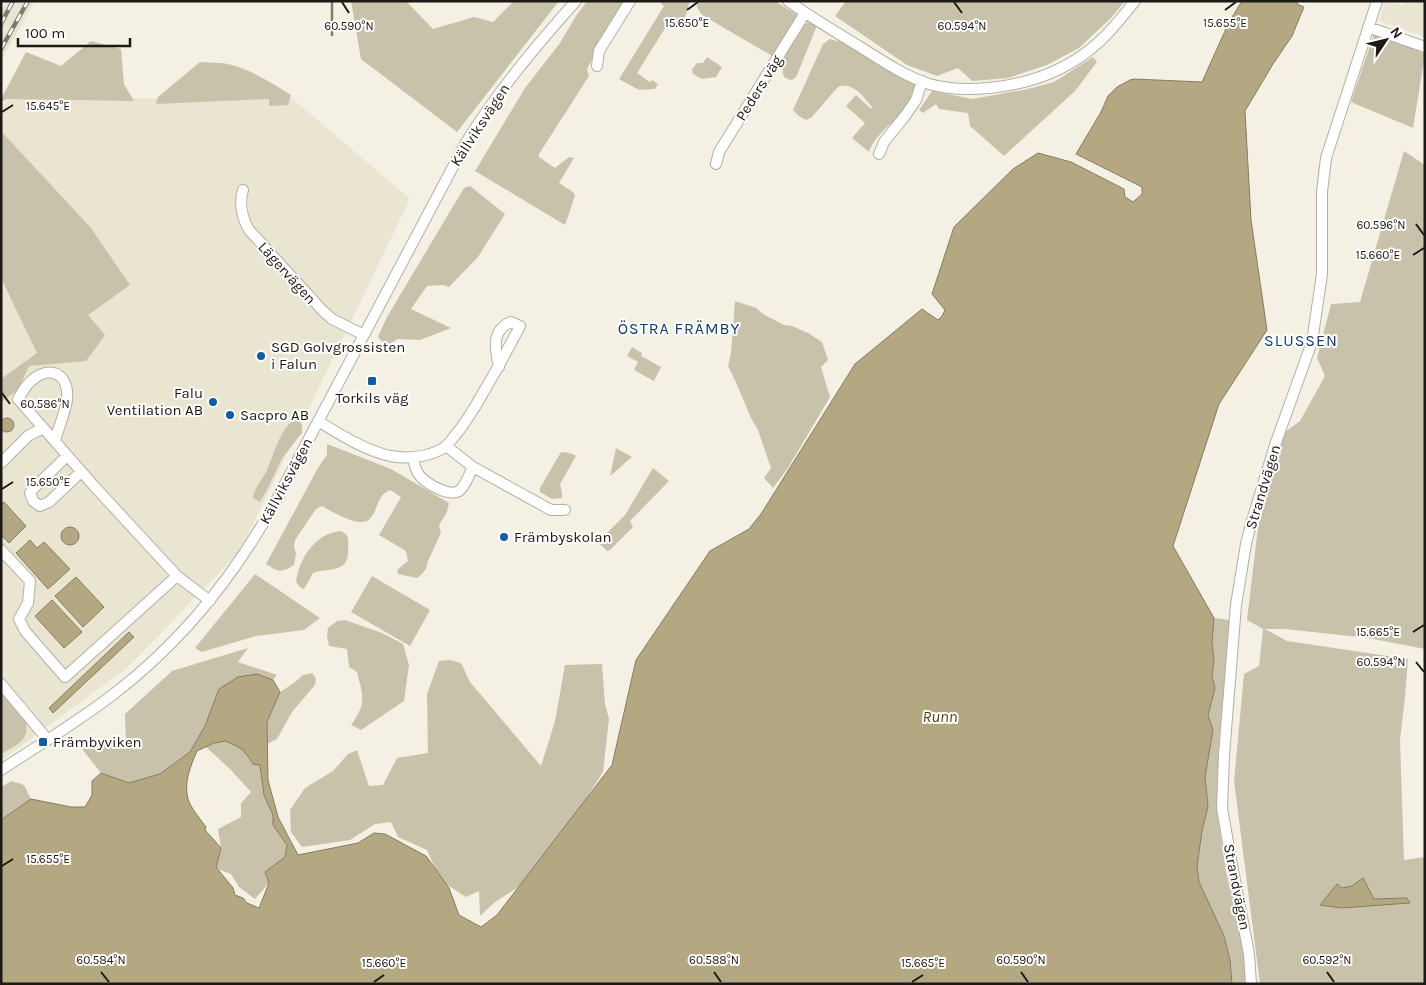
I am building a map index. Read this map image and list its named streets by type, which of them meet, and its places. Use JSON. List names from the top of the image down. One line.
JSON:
{"streets":{"street":["Peders väg","Källviksvägen","Lägervägen","Strandvägen"]},"crossings":[["Källviksvägen","Lägervägen"]],"districts":["ÖSTRA FRÄMBY","SLUSSEN"],"water":["Runn"],"places":{"other":["SGD Golvgrossisten i Falun","Falu Ventilation AB","Sacpro AB","Främbyskolan"],"transit":["Torkils väg","Främbyviken"]},"scale_bar":"100 m","north":"top right","coordinates":["15.650°E","15.655°E","60.590°N","60.594°N","15.645°E","60.596°N","15.660°E","60.586°N","15.665°E","60.584°N","60.588°N","60.592°N"]}
